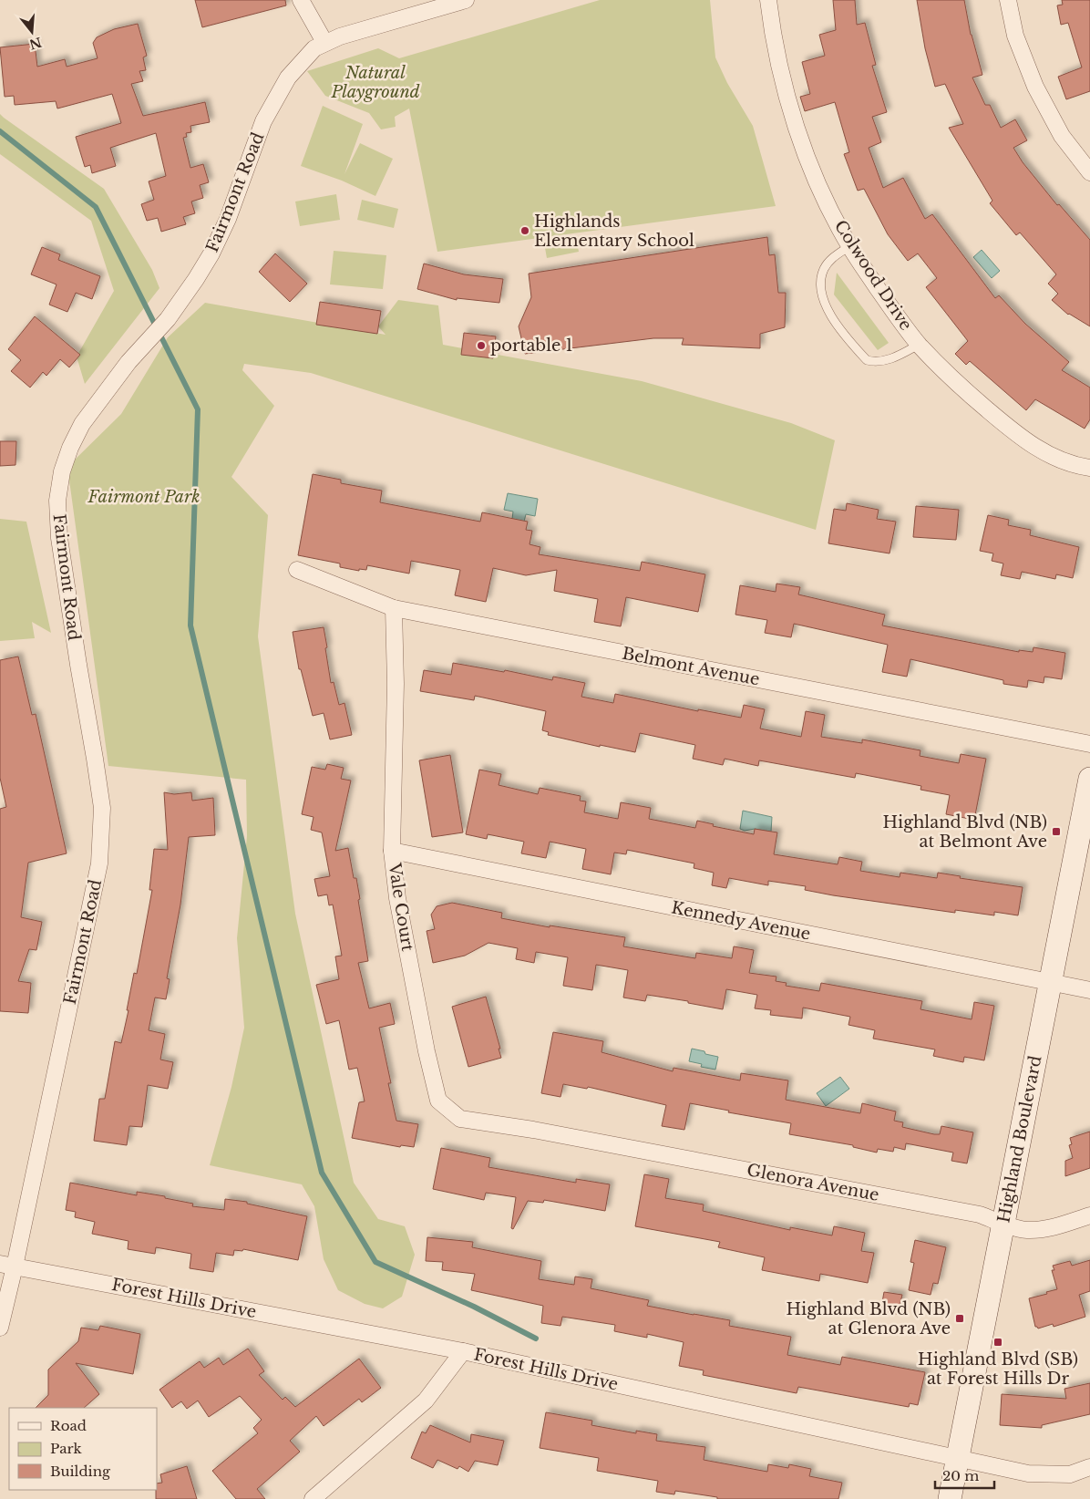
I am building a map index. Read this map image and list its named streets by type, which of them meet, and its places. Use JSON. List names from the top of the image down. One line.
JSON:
{"streets":{"street":["Fairmont Road","Colwood Drive","Belmont Avenue","Vale Court","Kennedy Avenue","Highland Boulevard","Glenora Avenue","Forest Hills Drive"]},"crossings":[["Fairmont Road","Forest Hills Drive"],["Belmont Avenue","Vale Court"],["Vale Court","Kennedy Avenue"],["Vale Court","Glenora Avenue"],["Kennedy Avenue","Highland Boulevard"],["Highland Boulevard","Glenora Avenue"],["Highland Boulevard","Forest Hills Drive"]],"parks":["Natural Playground","Fairmont Park"],"places":{"other":["Highlands Elementary School","portable 1"],"transit":["Highland Blvd (NB) at Belmont Ave","Highland Blvd (NB) at Glenora Ave","Highland Blvd (SB) at Forest Hills Dr"]},"legend":["Road","Park","Building"],"scale_bar":"20 m","north":"bottom"}
